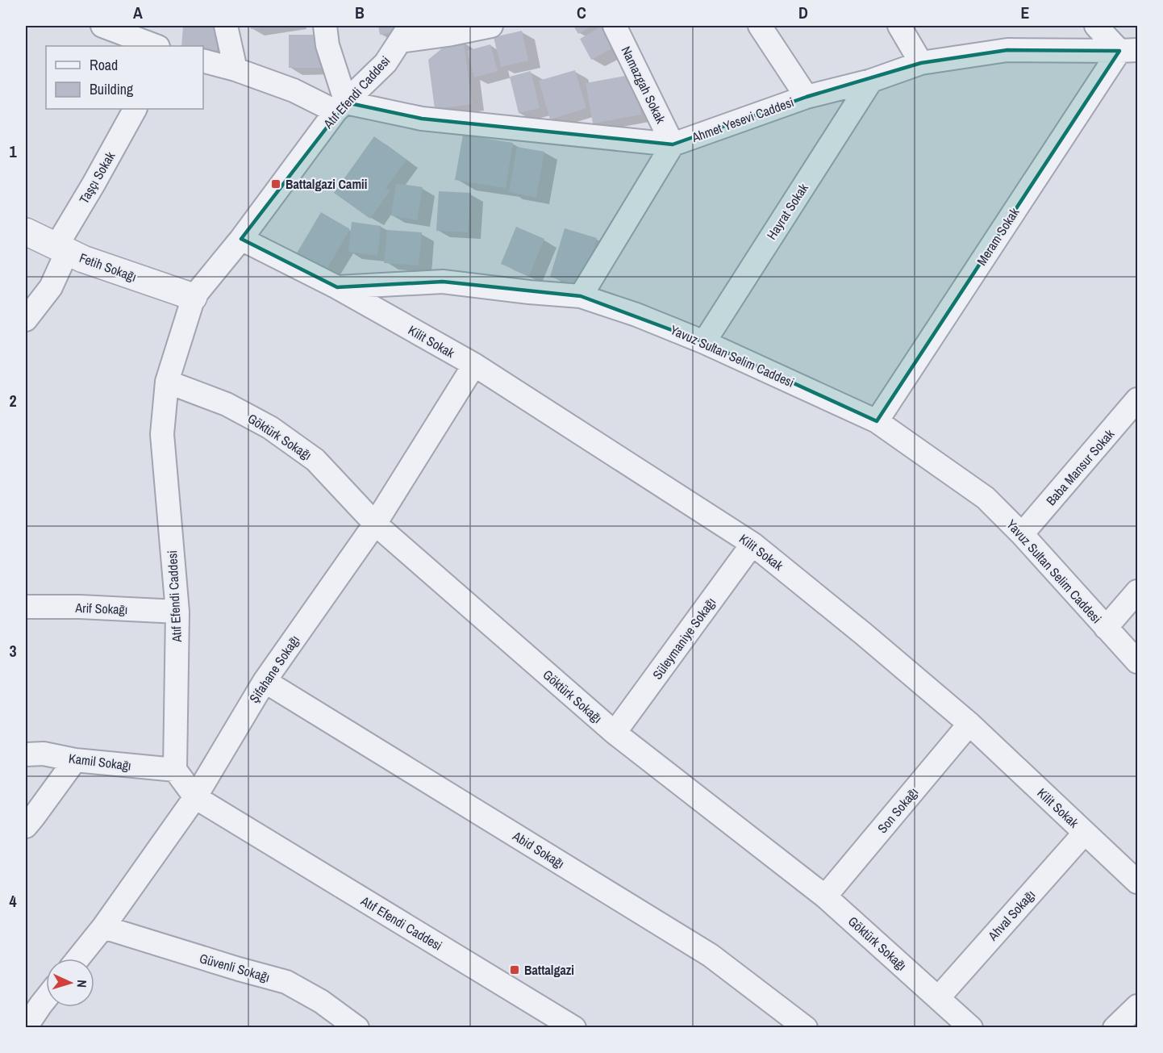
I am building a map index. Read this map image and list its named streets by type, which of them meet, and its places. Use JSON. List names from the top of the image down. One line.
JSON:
{"streets":{"street":["Namazgah Sokak","Atıf Efendi Caddesi","Ahmet Yesevi Caddesi","Taşçı Sokak","Hayrat Sokak","Meram Sokak","Fetih Sokağı","Kilit Sokak","Yavuz Sultan Selim Caddesi","Göktürk Sokağı","Baba Mansur Sokak","Arif Sokağı","Süleymaniye Sokağı","Şifahane Sokağı","Kamil Sokağı","Son Sokağı","Abid Sokağı","Ahval Sokağı","Güvenli Sokağı"]},"crossings":[["Namazgah Sokak","Ahmet Yesevi Caddesi"],["Atıf Efendi Caddesi","Ahmet Yesevi Caddesi"],["Atıf Efendi Caddesi","Fetih Sokağı"],["Atıf Efendi Caddesi","Yavuz Sultan Selim Caddesi"],["Atıf Efendi Caddesi","Göktürk Sokağı"],["Atıf Efendi Caddesi","Arif Sokağı"],["Atıf Efendi Caddesi","Şifahane Sokağı"],["Atıf Efendi Caddesi","Kamil Sokağı"],["Ahmet Yesevi Caddesi","Hayrat Sokak"],["Ahmet Yesevi Caddesi","Meram Sokak"],["Taşçı Sokak","Fetih Sokağı"],["Hayrat Sokak","Yavuz Sultan Selim Caddesi"],["Meram Sokak","Yavuz Sultan Selim Caddesi"],["Kilit Sokak","Yavuz Sultan Selim Caddesi"],["Kilit Sokak","Süleymaniye Sokağı"],["Kilit Sokak","Şifahane Sokağı"],["Kilit Sokak","Son Sokağı"],["Kilit Sokak","Ahval Sokağı"],["Yavuz Sultan Selim Caddesi","Baba Mansur Sokak"],["Göktürk Sokağı","Süleymaniye Sokağı"],["Göktürk Sokağı","Şifahane Sokağı"],["Göktürk Sokağı","Son Sokağı"],["Göktürk Sokağı","Ahval Sokağı"],["Şifahane Sokağı","Abid Sokağı"],["Şifahane Sokağı","Güvenli Sokağı"]],"places":{"transit":["Battalgazi Camii","Battalgazi"]},"legend":["Road","Building"],"north":"right","grid":{"columns":["A","B","C","D","E"],"rows":["1","2","3","4"]}}
